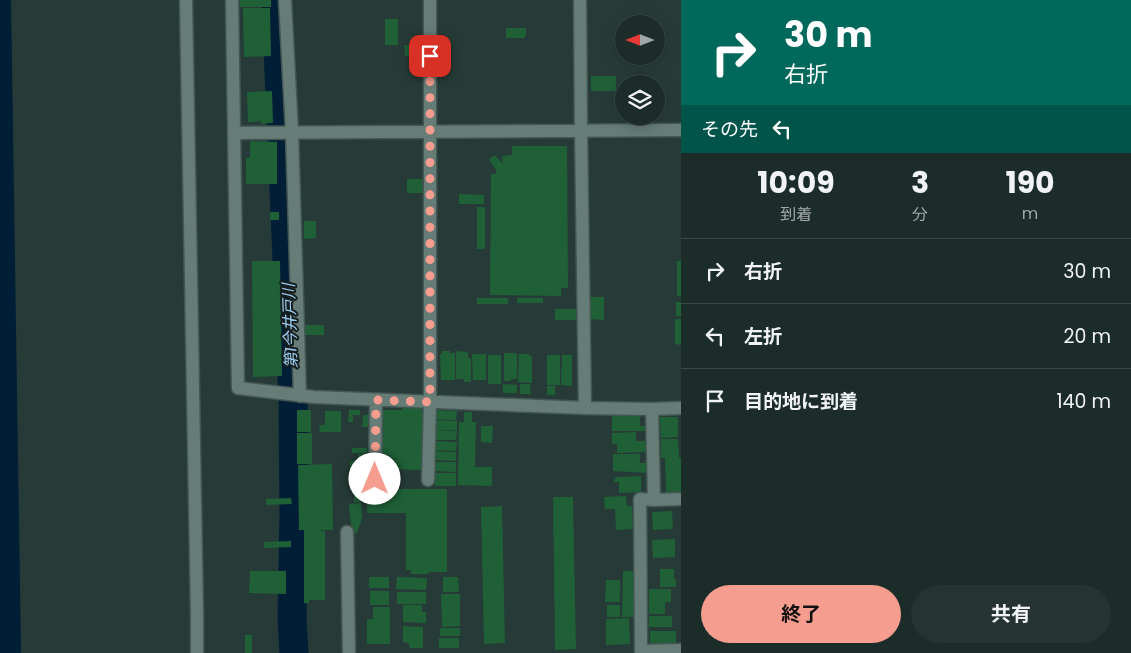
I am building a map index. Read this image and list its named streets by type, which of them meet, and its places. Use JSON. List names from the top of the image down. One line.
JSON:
{"water":["第1今井戸川"],"north":"left","page":{"turn":["30 m","右折"],"then":"その先","eta":["10:09","到着","3","分","190","m"],"list":[{"name":"右折","value":"30 m"},{"name":"左折","value":"20 m"},{"name":"目的地に到着","value":"140 m"}],"buttons":["終了","共有"]}}
